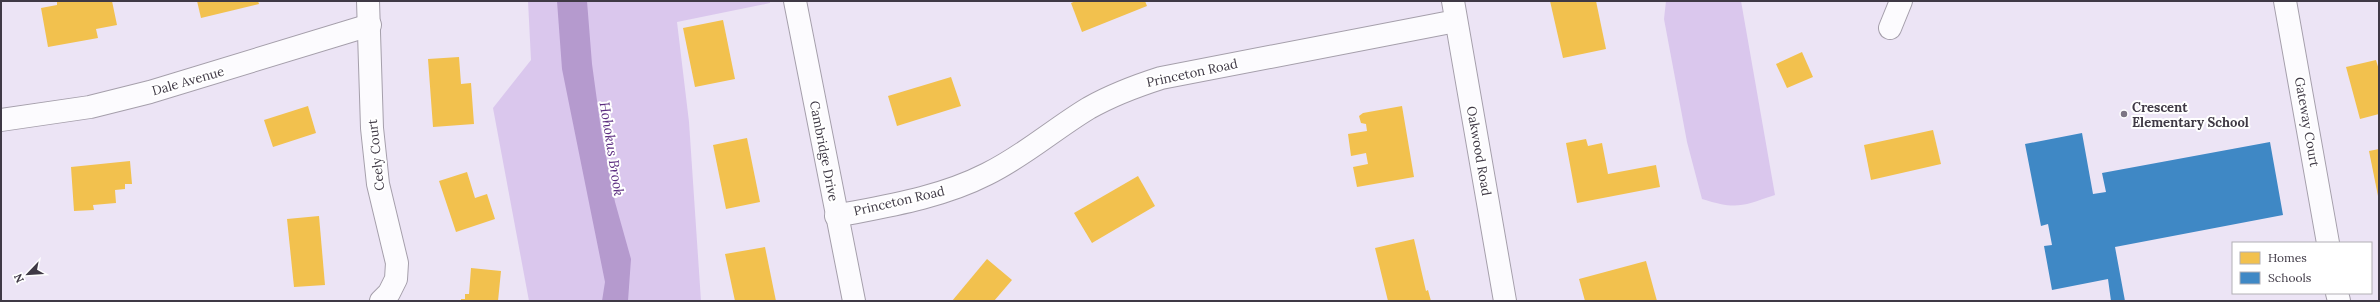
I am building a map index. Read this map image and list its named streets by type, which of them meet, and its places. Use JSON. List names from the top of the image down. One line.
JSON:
{"streets":{"street":["Princeton Road","Dale Avenue","Gateway Court","Cambridge Drive","Oakwood Road","Ceely Court"]},"crossings":[["Princeton Road","Cambridge Drive"],["Princeton Road","Oakwood Road"],["Dale Avenue","Ceely Court"]],"water":["Hohokus Brook"],"places":["Crescent Elementary School"],"legend":["Homes","Schools"],"north":"bottom left"}
